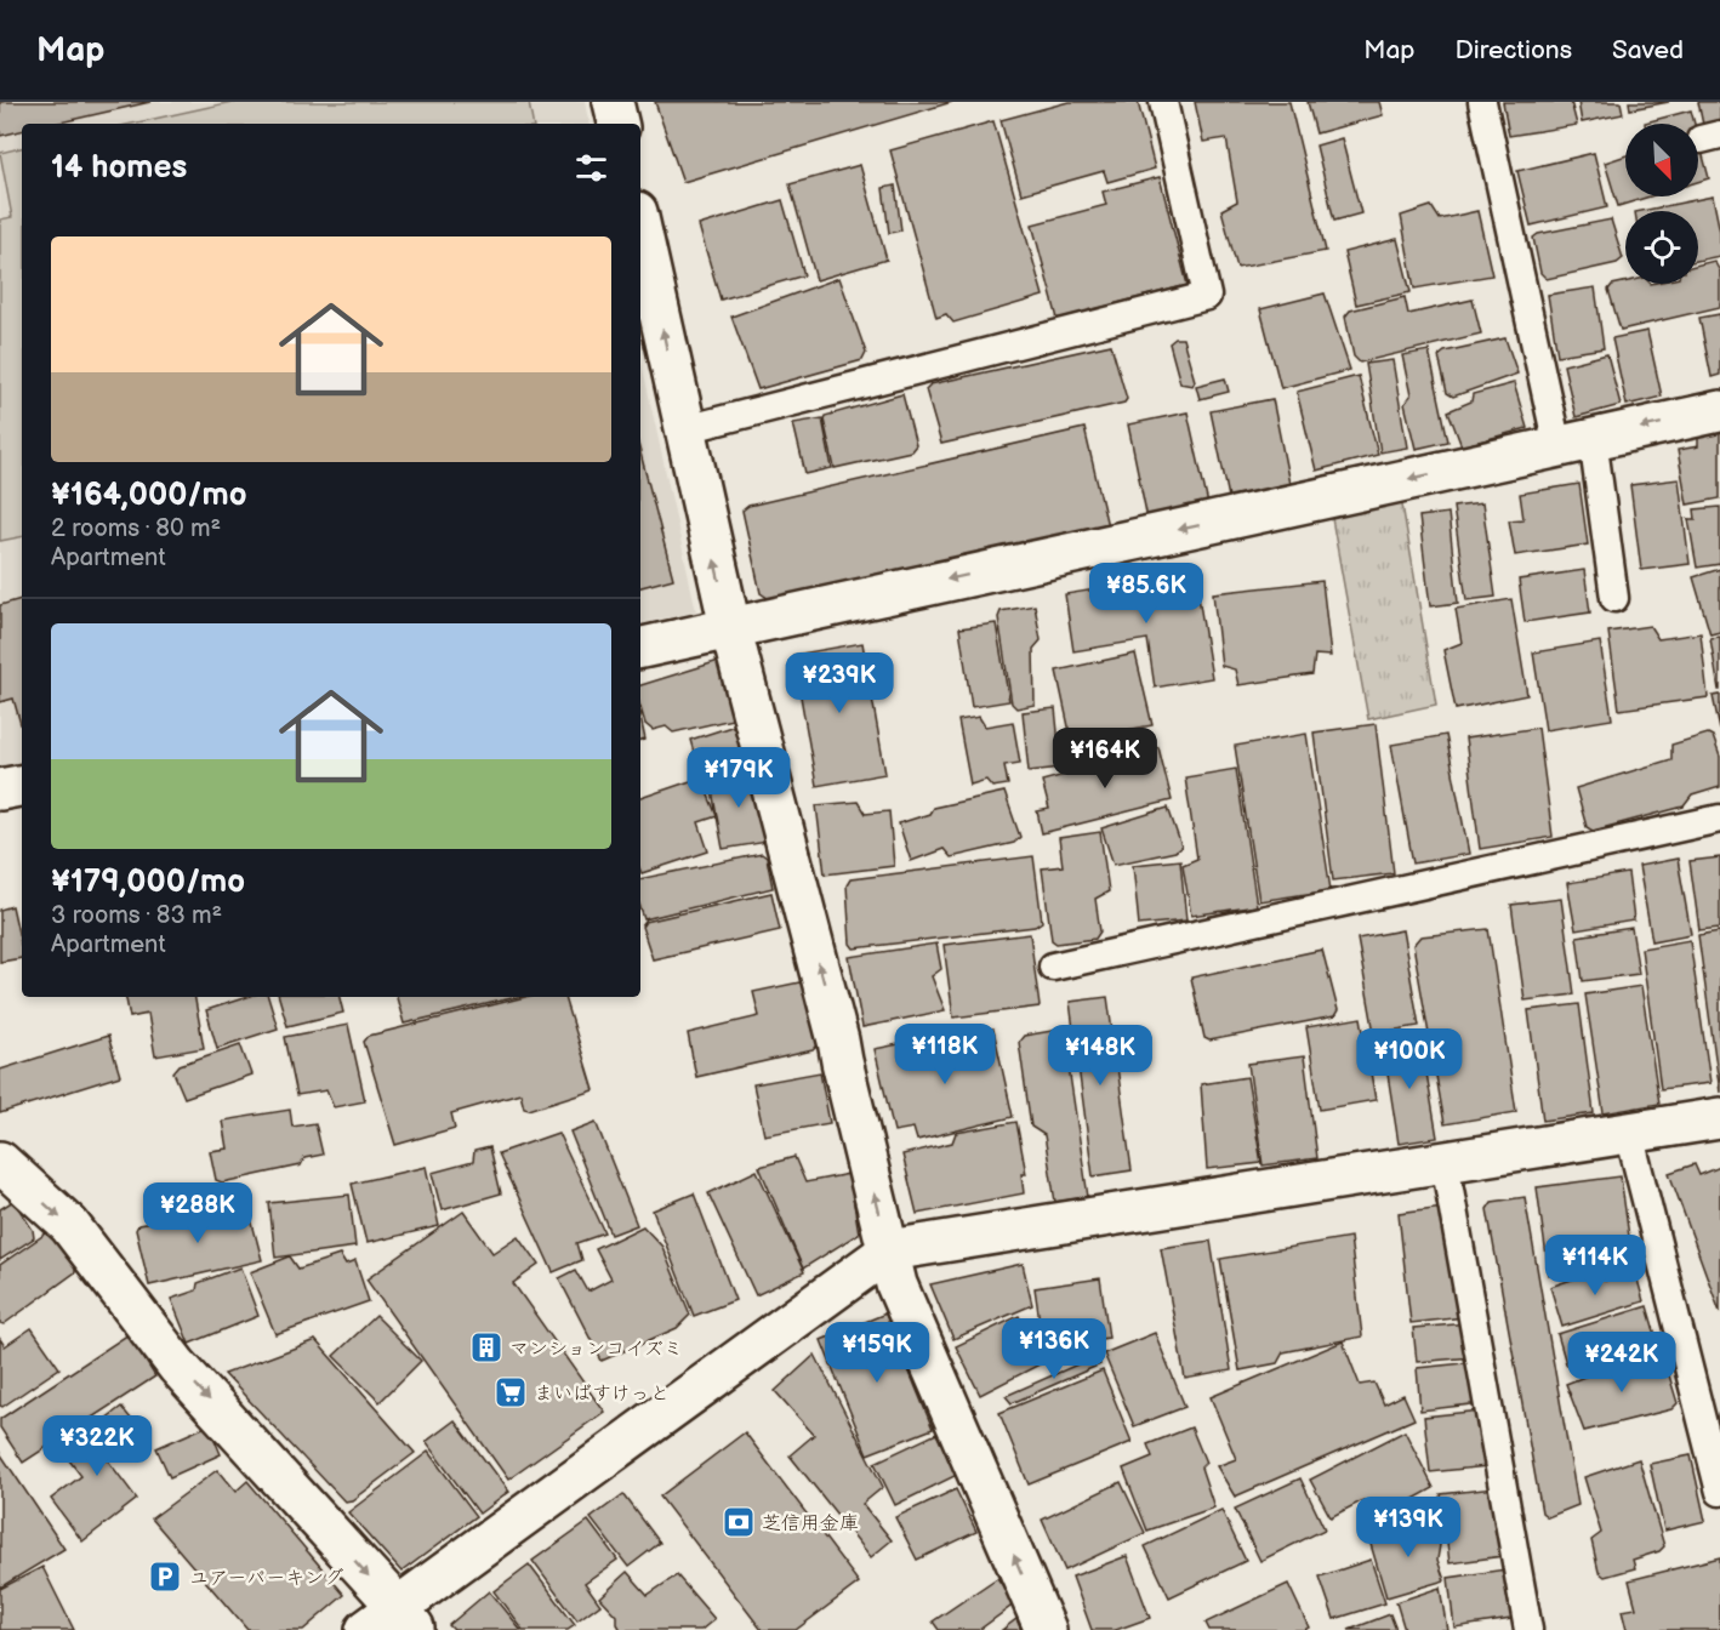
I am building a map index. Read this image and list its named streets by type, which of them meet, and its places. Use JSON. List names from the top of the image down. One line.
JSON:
{"places":{"building":["マンションコイズミ"],"supermarket":["まいばすけっと"],"bank":["芝信用金庫"],"parking":["ユアーパーキング"]},"north":"bottom right","page":{"header":"Map","nav":["Map","Directions","Saved"],"heading":"14 homes","list":[{"name":"¥164,000/mo","note":"2 rooms · 80 m² · Apartment"},{"name":"¥179,000/mo","note":"3 rooms · 83 m² · Apartment"}],"price":["¥85.6K","¥239K","¥164K","¥179K","¥118K","¥148K","¥100K","¥288K","¥114K","¥136K","¥159K","¥242K","¥322K","¥139K"]}}
